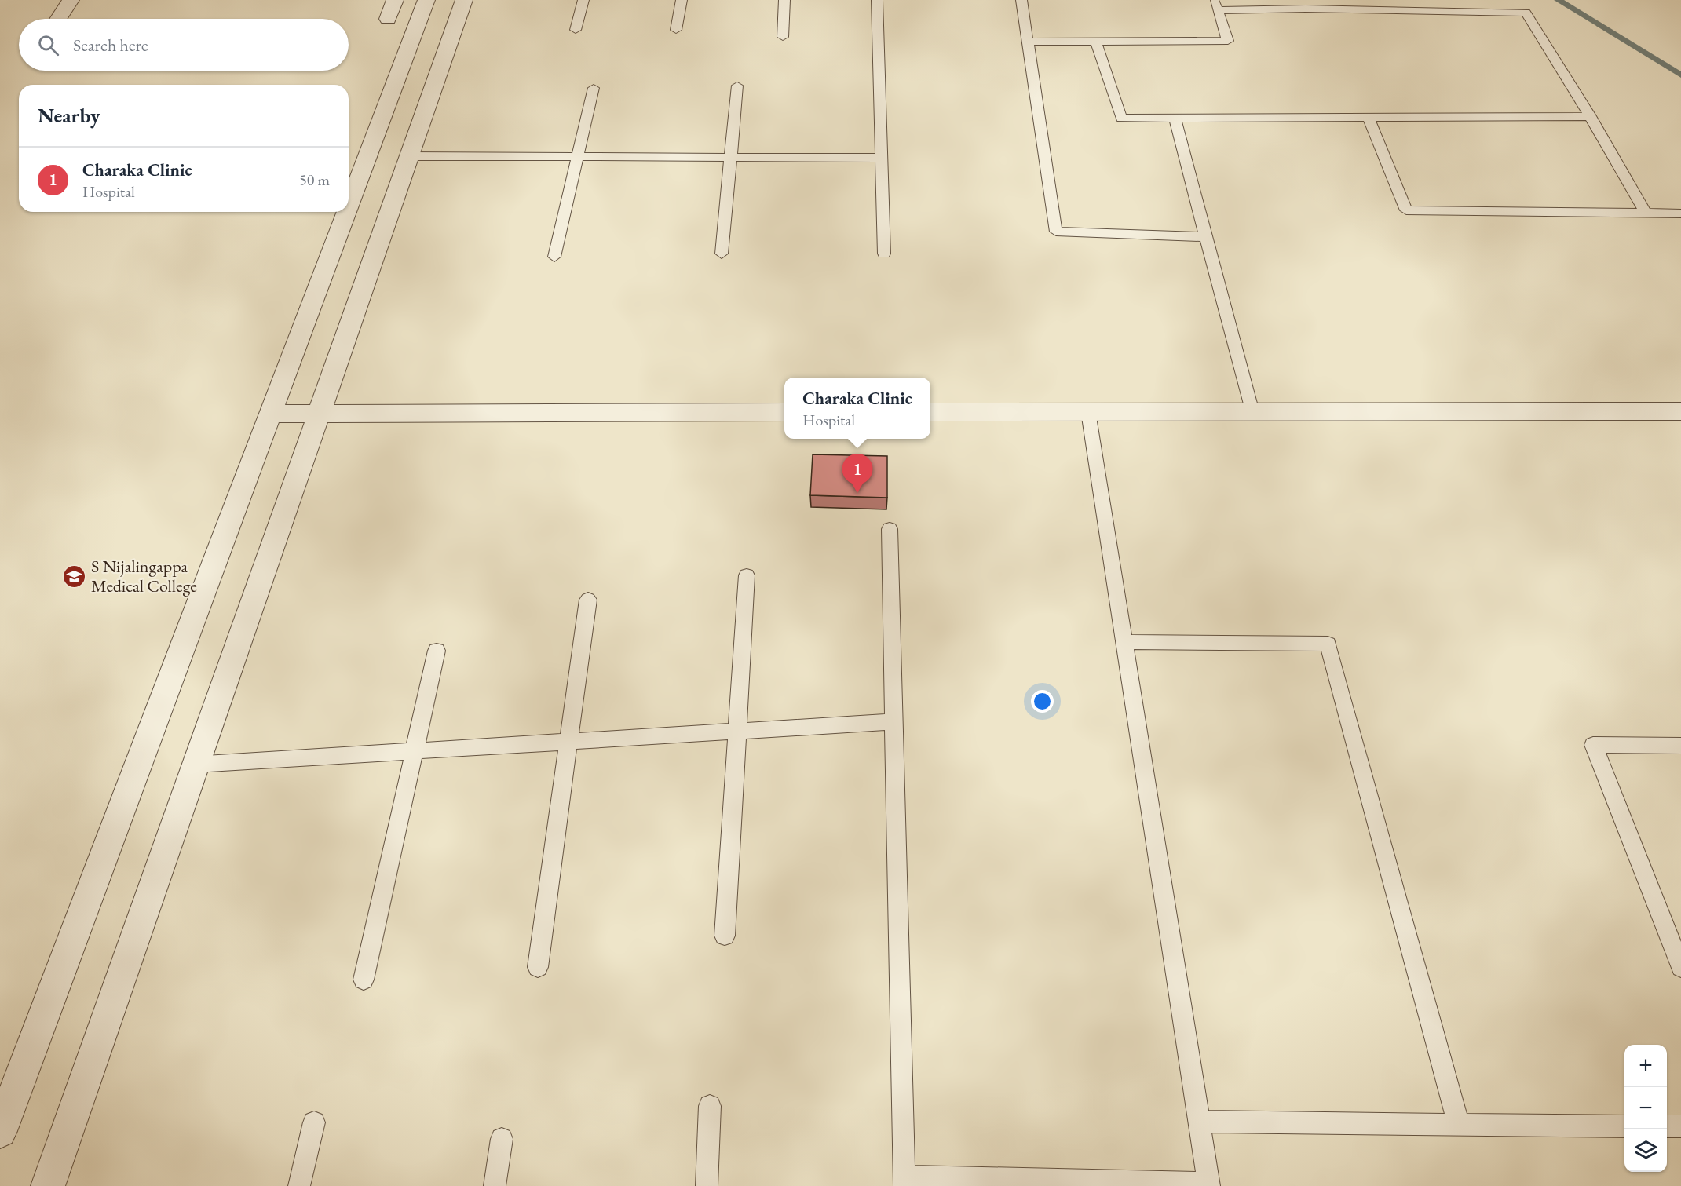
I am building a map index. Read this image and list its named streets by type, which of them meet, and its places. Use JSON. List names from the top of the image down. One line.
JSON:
{"places":{"school or university":["S Nijalingappa Medical College"]},"page":{"search":"Search here","heading":"Nearby","list":[{"mark":"1","name":"Charaka Clinic","note":"Hospital","value":"50 m"}],"popup":["Charaka Clinic","Hospital"],"pins":"1","map_buttons":["+","−"]}}
